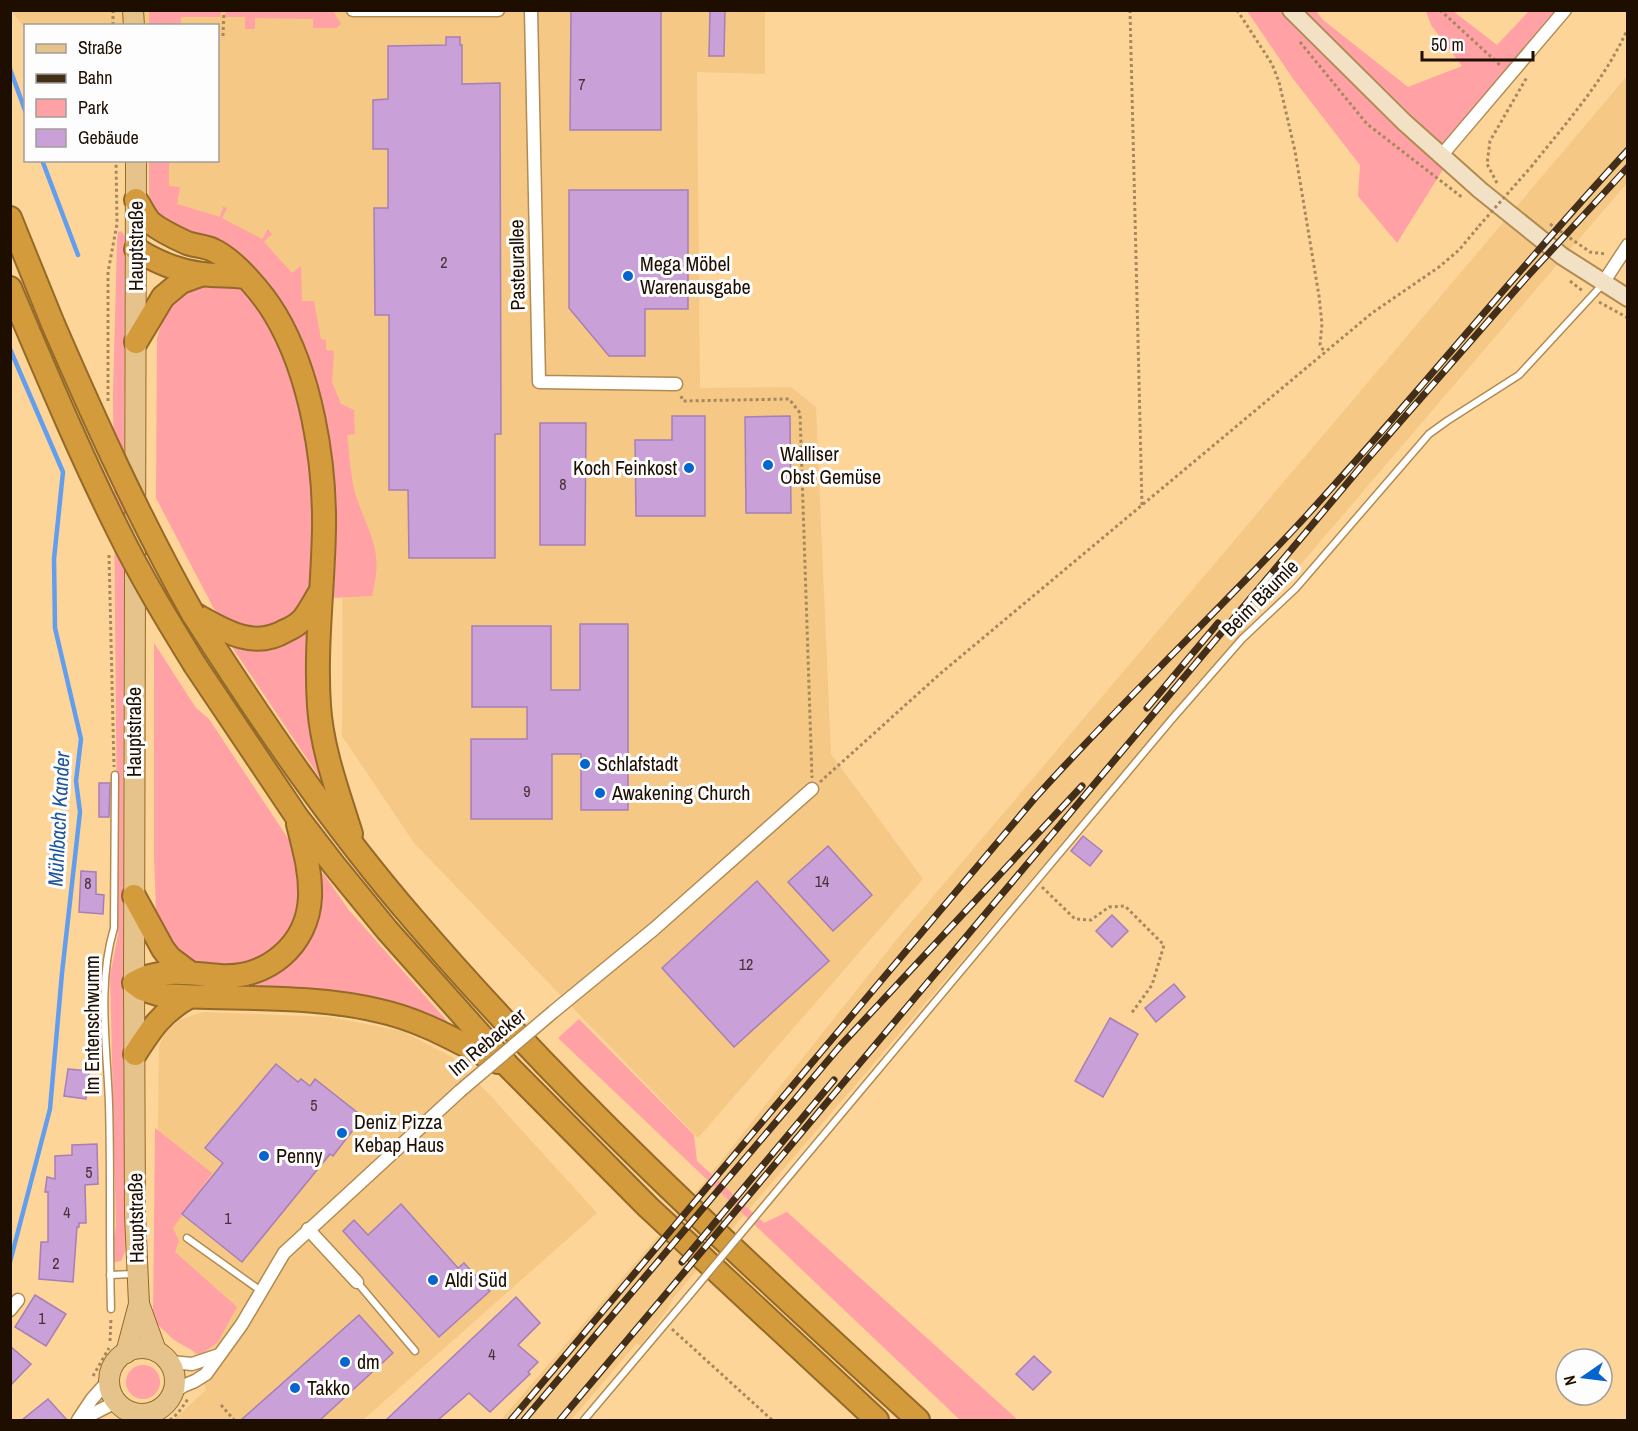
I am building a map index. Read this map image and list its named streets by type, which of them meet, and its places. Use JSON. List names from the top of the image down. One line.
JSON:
{"streets":{"main road":["Hauptstraße"],"street":["Pasteurallee","Im Rebacker"],"lane":["Beim Bäumle","Im Entenschwumm"]},"crossings":[["Hauptstraße","Im Rebacker"]],"water":["Mühlbach Kander"],"places":["Mega Möbel Warenausgabe","Walliser Obst Gemüse","Koch Feinkost","Schlafstadt","Awakening Church","Deniz Pizza Kebap Haus","Penny","Aldi Süd","dm","Takko"],"house_numbers":["7","2","8","9","14","8","12","5","5","4","1","2","1","4"],"legend":["Straße","Bahn","Park","Gebäude"],"scale_bar":"50 m","north":"left"}
